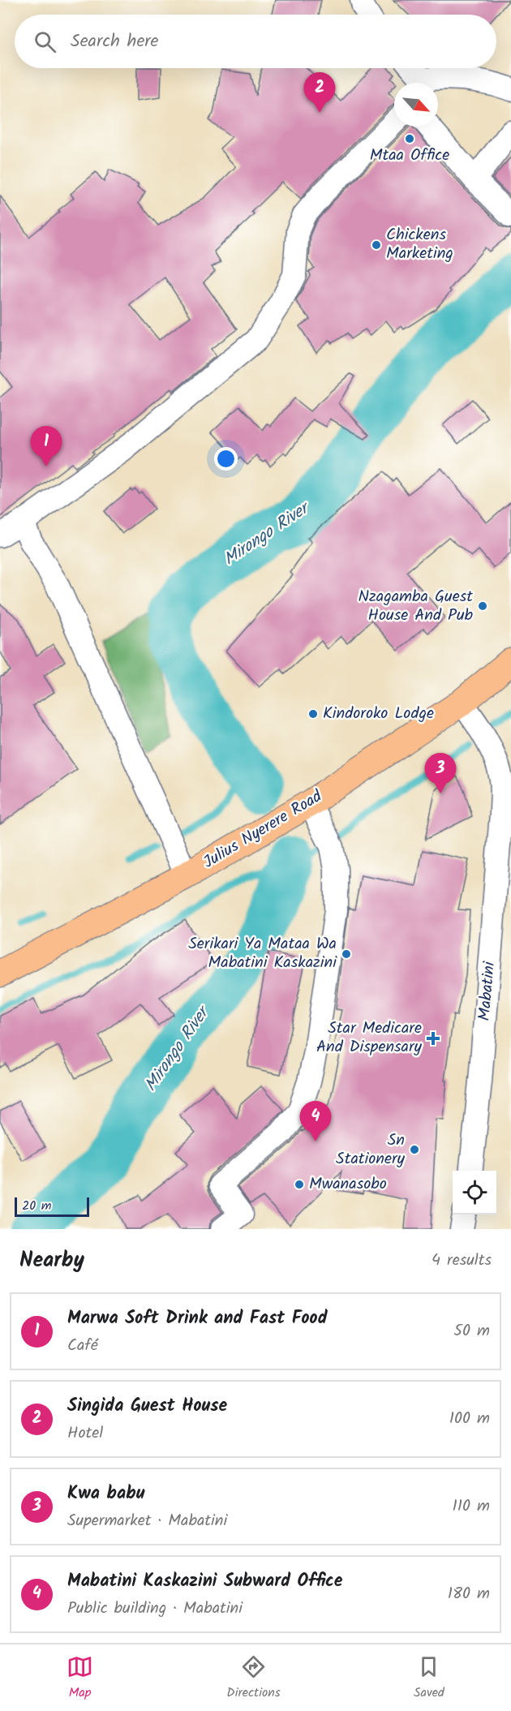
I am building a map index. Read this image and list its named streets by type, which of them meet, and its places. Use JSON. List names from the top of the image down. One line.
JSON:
{"streets":{"highway":["Julius Nyerere Road"],"street":["Mabatini"]},"crossings":[["Julius Nyerere Road","Mabatini"]],"water":["Mirongo River"],"places":{"other":["Mtaa Office","Chickens Marketing","Nzagamba Guest House And Pub","Kindoroko Lodge","Serikari Ya Mataa Wa Mabatini Kaskazini","Sn Stationery","Mwanasobo"],"health":["Star Medicare And Dispensary"]},"scale_bar":"20 m","north":"bottom right","page":{"search":"Search here","pins":["2","1","3","4"],"scale":"20 m","heading":["Nearby","4 results"],"list":[{"mark":"1","name":"Marwa Soft Drink and Fast Food","note":"Café","value":"50 m"},{"mark":"2","name":"Singida Guest House","note":"Hotel","value":"100 m"},{"mark":"3","name":"Kwa babu","note":"Supermarket · Mabatini","value":"110 m"},{"mark":"4","name":"Mabatini Kaskazini Subward Office","note":"Public building · Mabatini","value":"180 m"}],"nav":["Map","Directions","Saved"]}}
